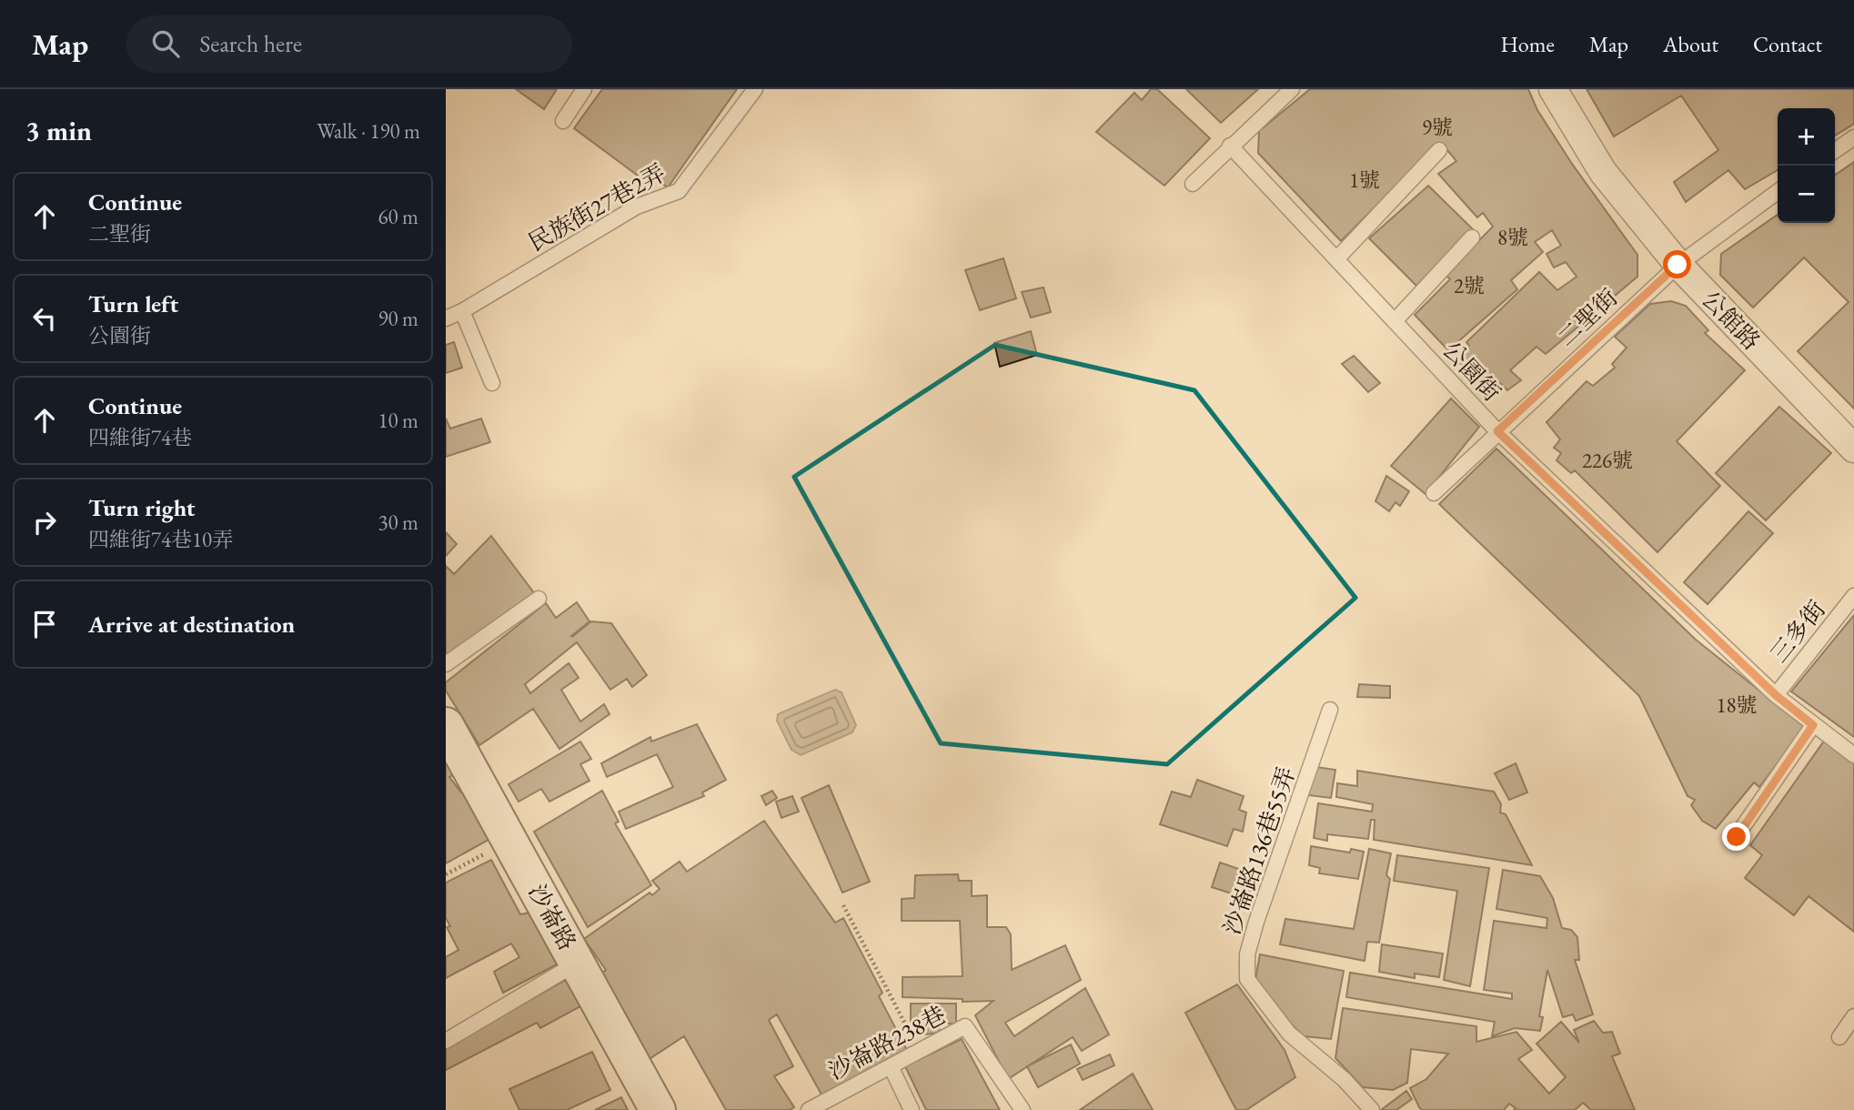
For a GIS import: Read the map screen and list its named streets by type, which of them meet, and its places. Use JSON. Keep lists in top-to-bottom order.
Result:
{
  "streets": {
    "street": ["公館路", "沙崙路"],
    "lane": [
      "民族街27巷2弄",
      "二聖街",
      "公園街",
      "三多街",
      "沙崙路136巷55弄",
      "沙崙路238巷"
    ]
  },
  "crossings": [
    ["二聖街", "公館路"],
    ["二聖街", "公園街"],
    ["公園街", "三多街"]
  ],
  "house_numbers": [
    "9號",
    "1號",
    "8號",
    "2號",
    "226號",
    "18號"
  ],
  "page": {
    "header": "Map",
    "search": "Search here",
    "nav": [
      "Home",
      "Map",
      "About",
      "Contact"
    ],
    "heading": ["3 min", "Walk · 190 m"],
    "map_buttons": ["+", "−"],
    "list": [
      ["Continue", "二聖街", "60 m"],
      ["Turn left", "公園街", "90 m"],
      ["Continue", "四維街74巷", "10 m"],
      ["Turn right", "四維街74巷10弄", "30 m"],
      "Arrive at destination"
    ]
  }
}
